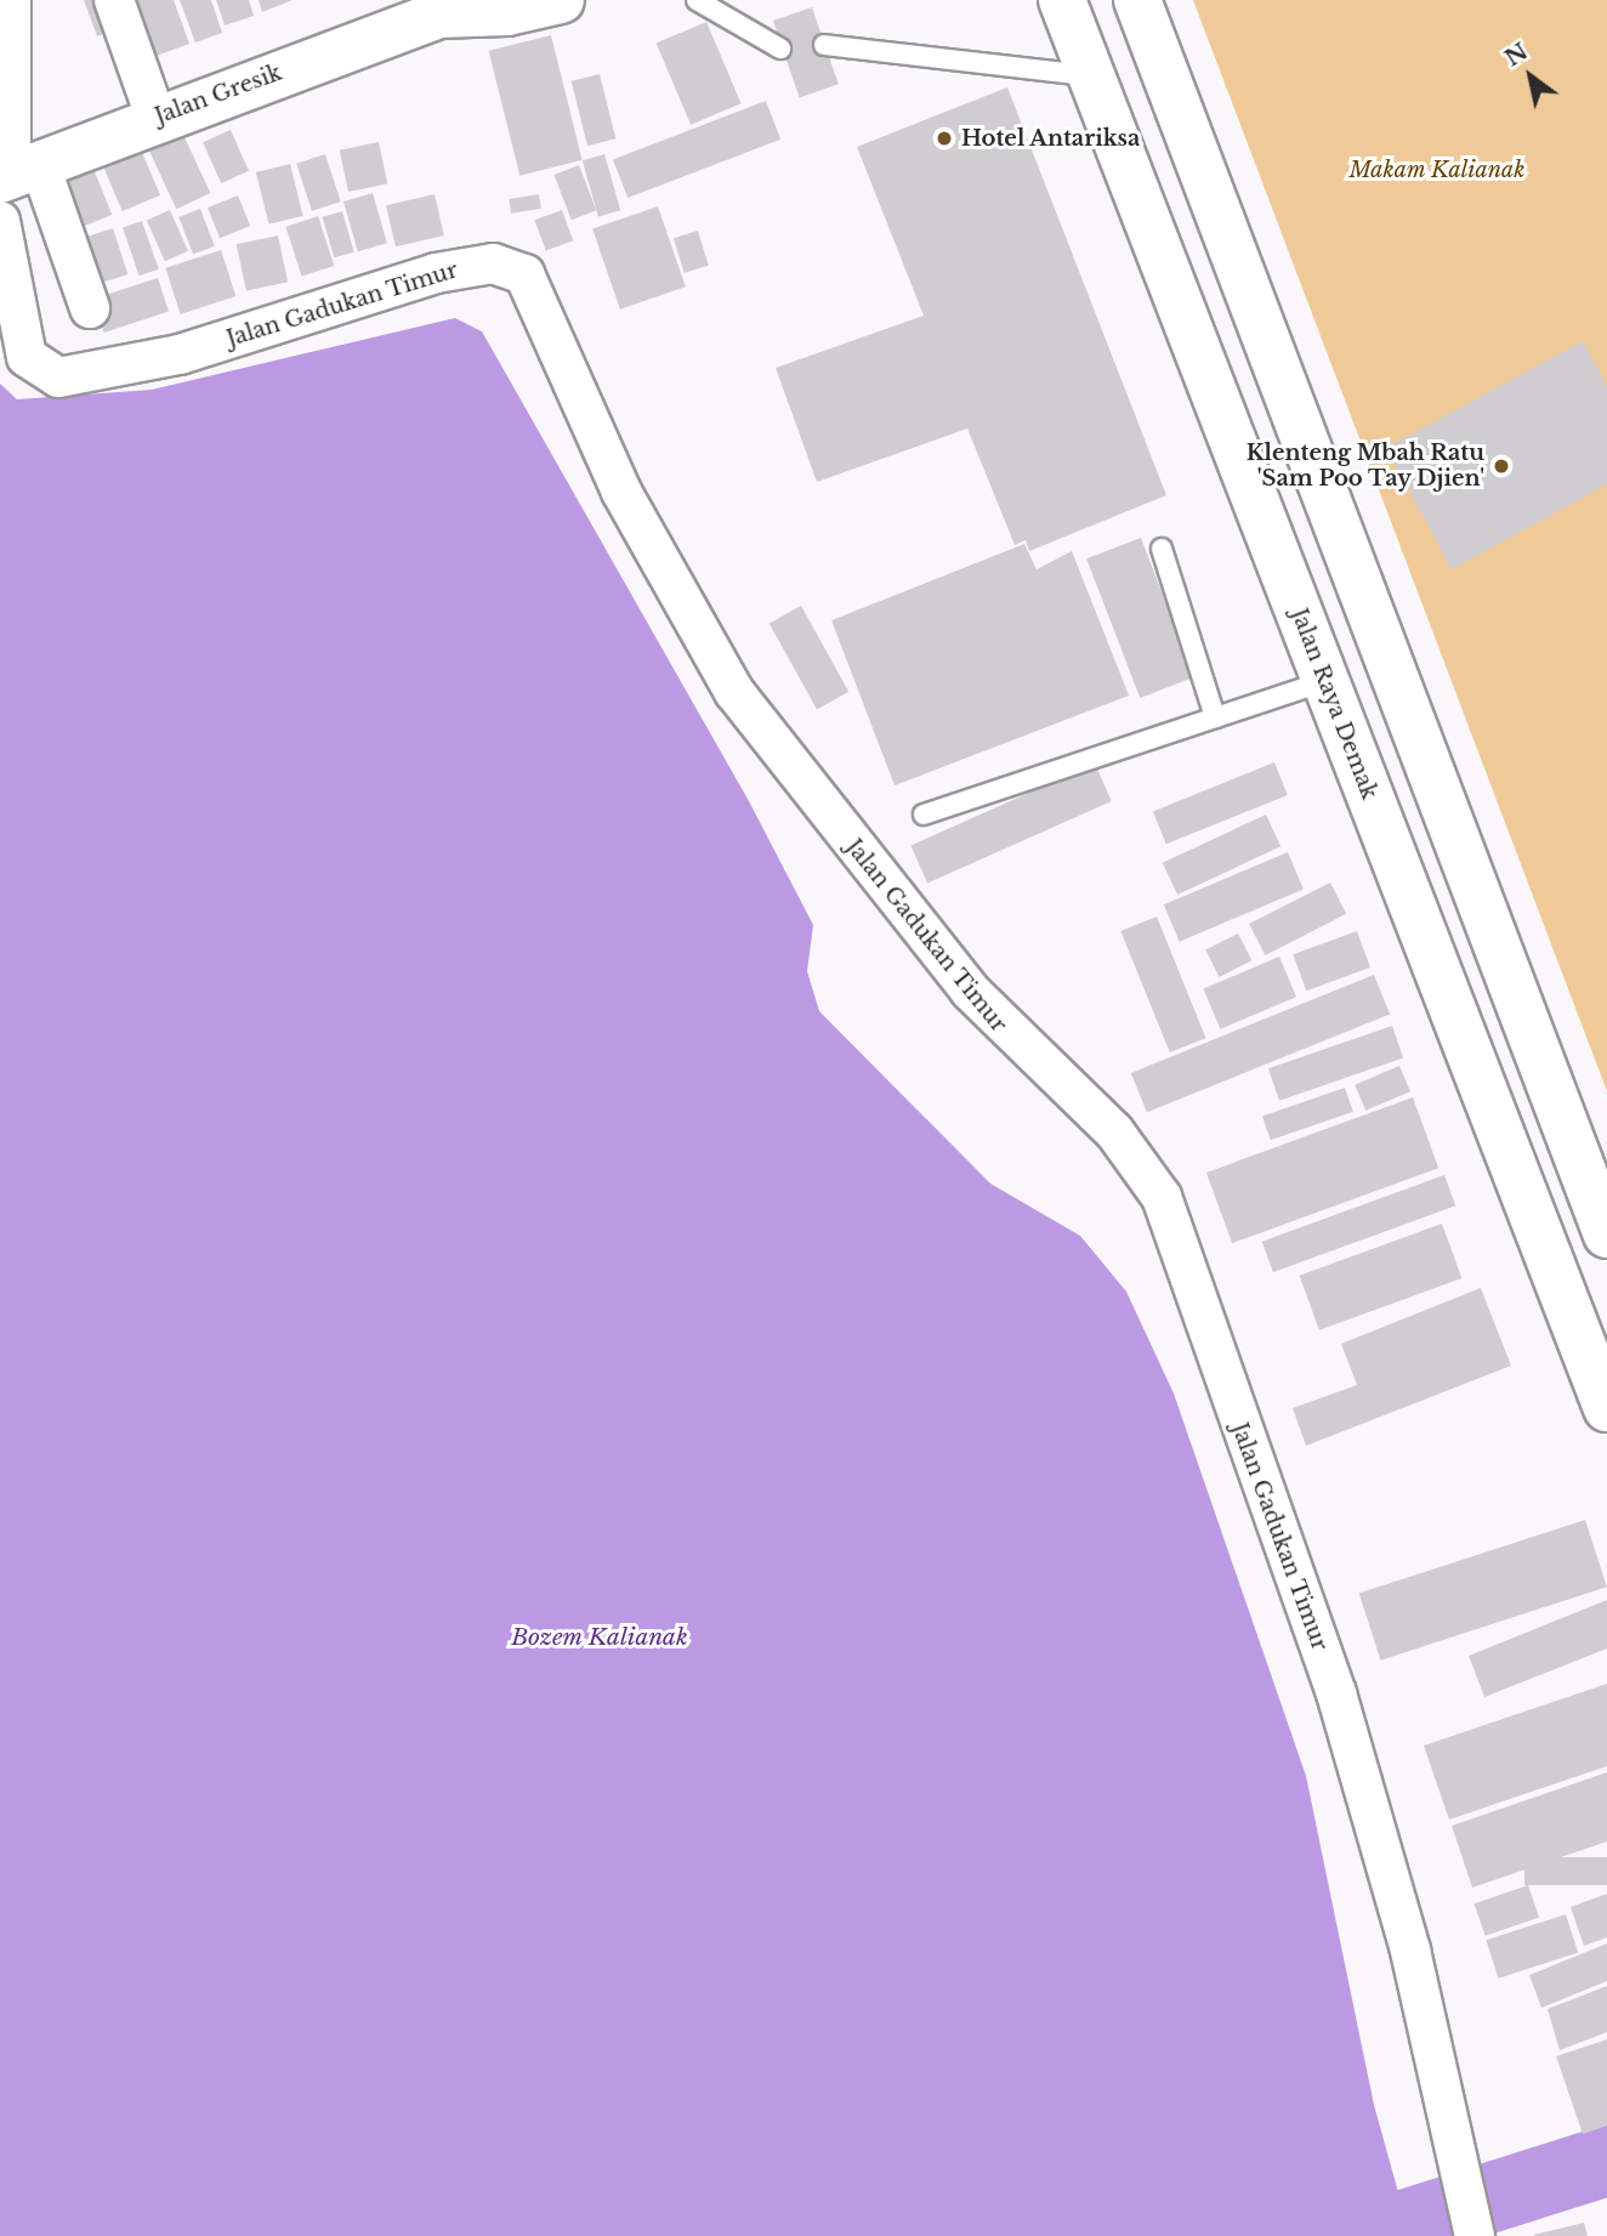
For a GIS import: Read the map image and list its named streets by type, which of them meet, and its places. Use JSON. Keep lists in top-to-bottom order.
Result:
{
  "streets": {
    "highway": ["Jalan Gresik", "Jalan Raya Demak"],
    "street": ["Jalan Gadukan Timur"]
  },
  "water": ["Bozem Kalianak"],
  "parks": ["Makam Kalianak"],
  "places": ["Hotel Antariksa", "Klenteng Mbah Ratu 'Sam Poo Tay Djien'"],
  "north": "top left"
}
